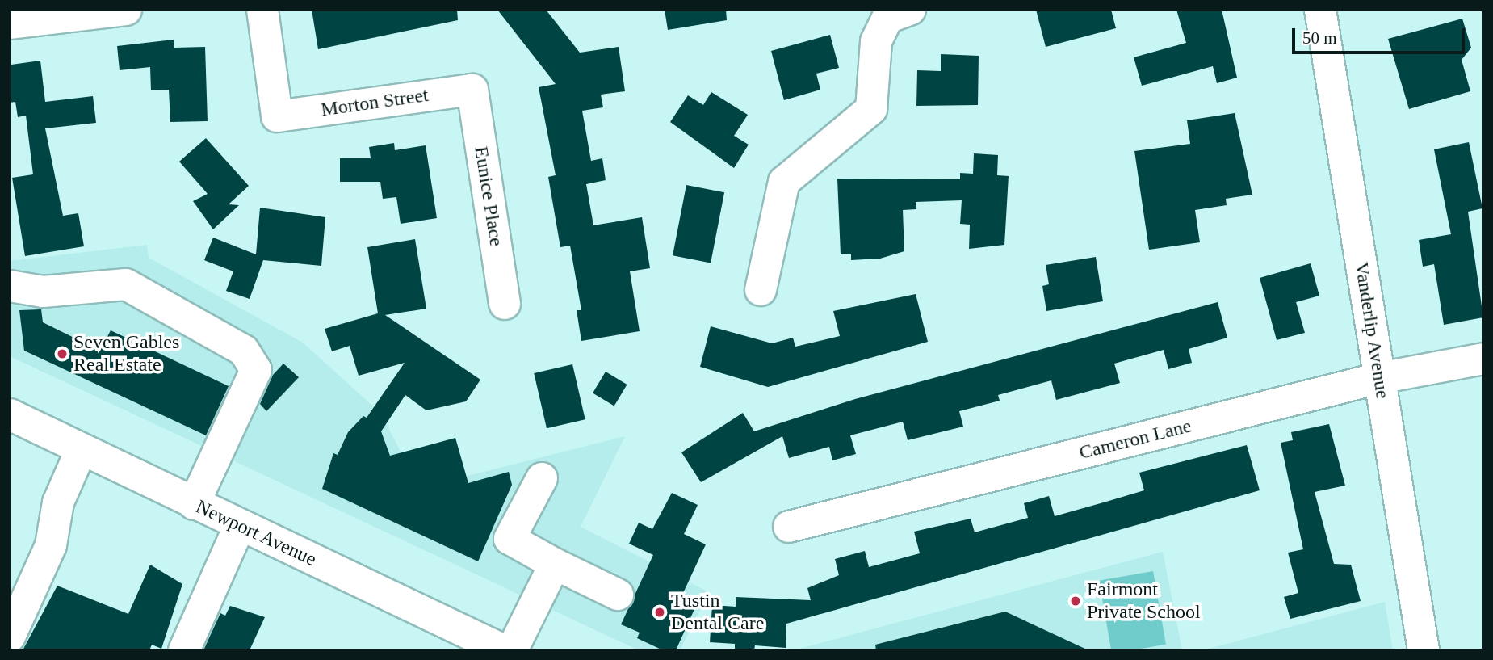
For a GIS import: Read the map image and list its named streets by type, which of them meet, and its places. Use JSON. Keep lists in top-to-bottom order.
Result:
{
  "streets": {
    "street": [
      "Morton Street",
      "Eunice Place",
      "Vanderlip Avenue",
      "Cameron Lane",
      "Newport Avenue"
    ]
  },
  "crossings": [
    ["Morton Street", "Eunice Place"],
    ["Vanderlip Avenue", "Cameron Lane"]
  ],
  "places": ["Seven Gables Real Estate", "Fairmont Private School", "Tustin Dental Care"],
  "scale_bar": "50 m"
}
